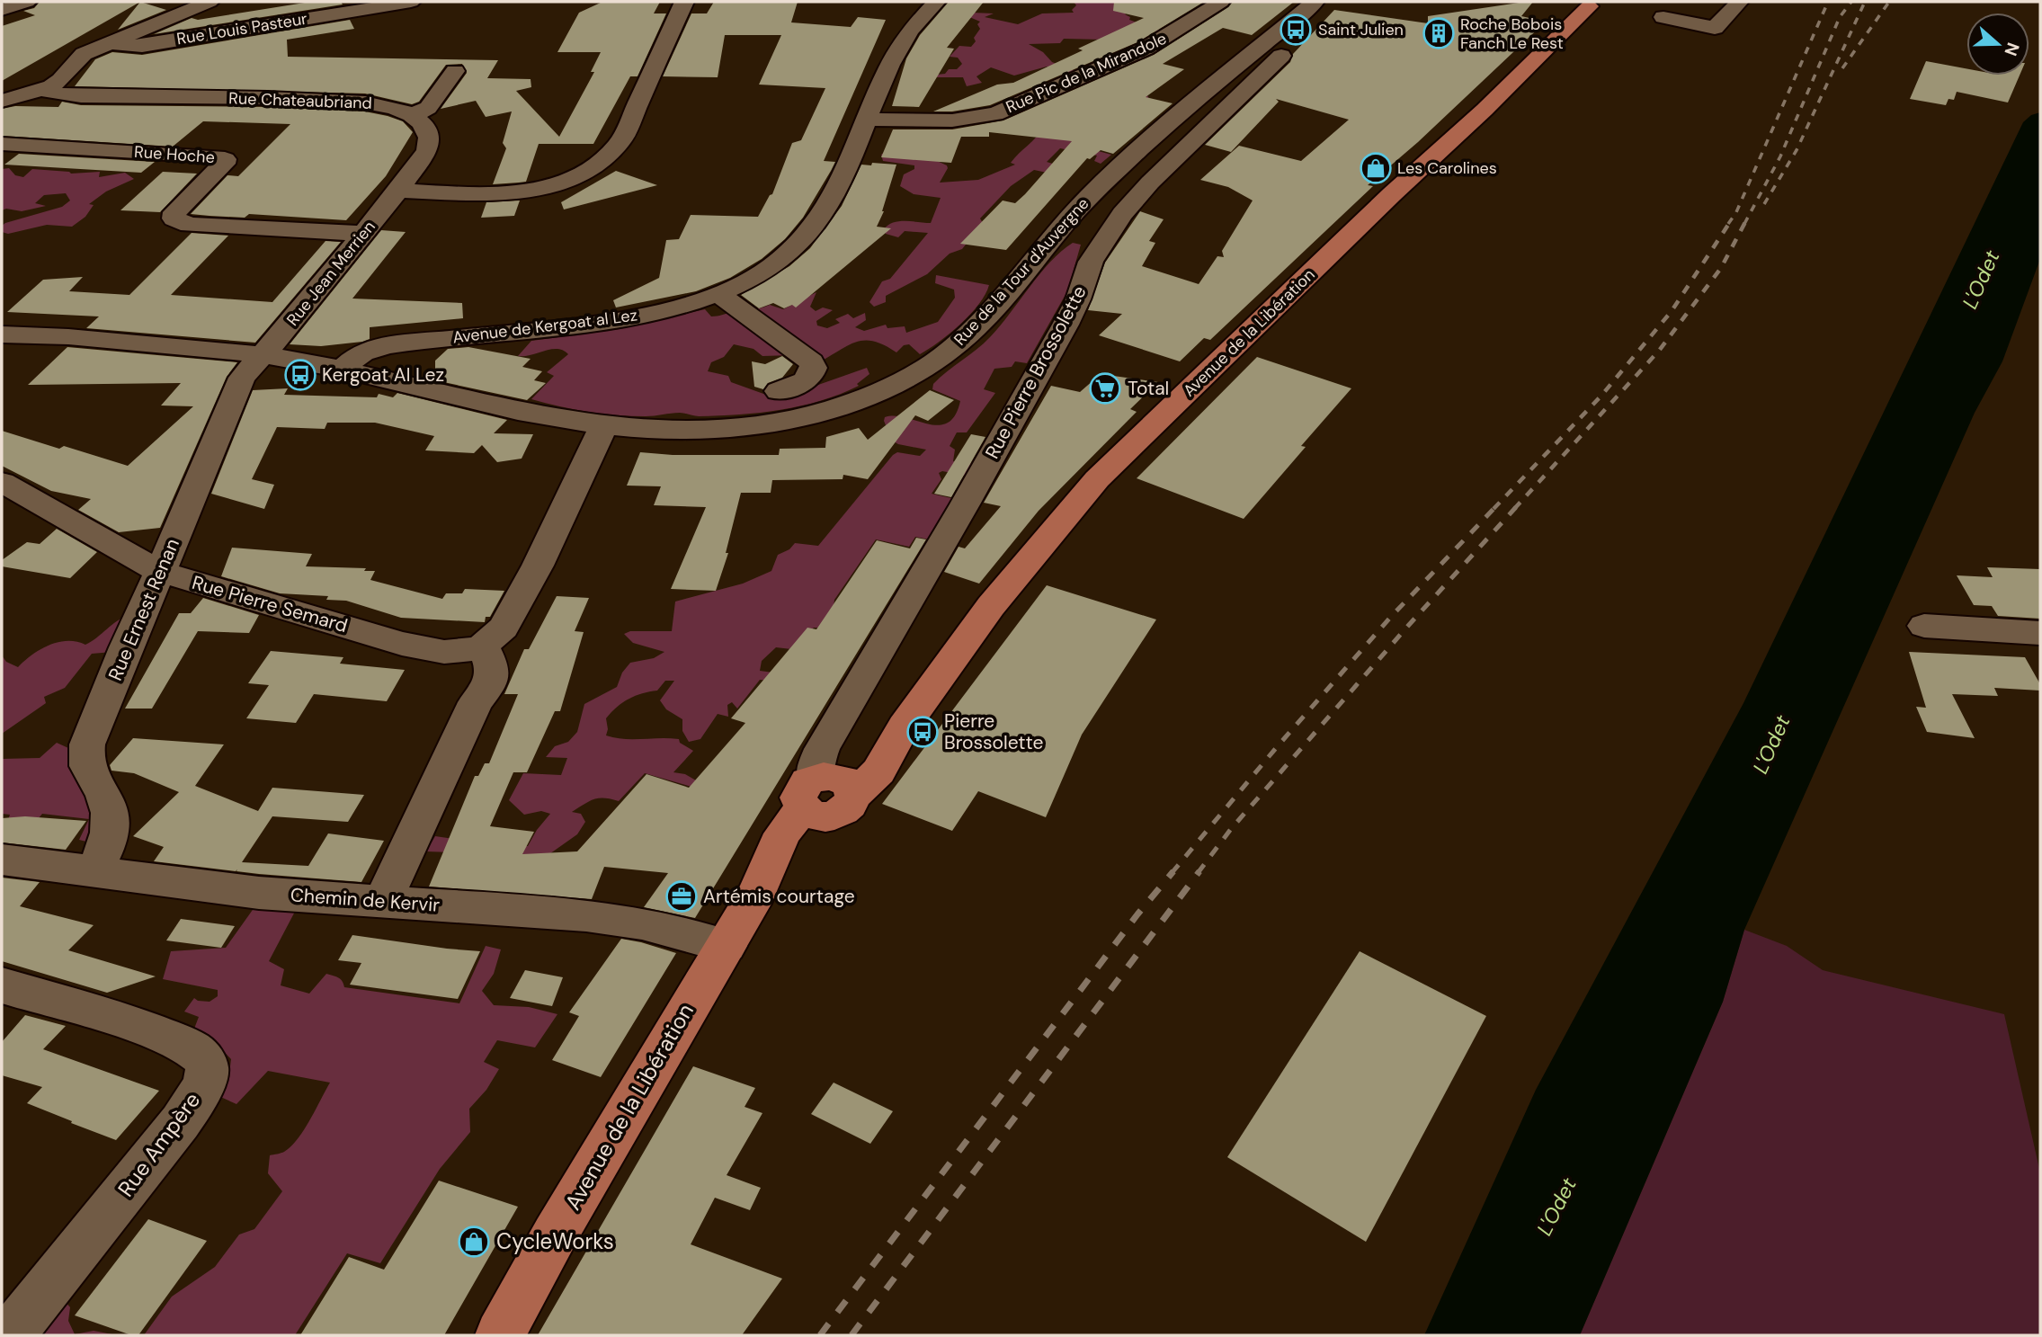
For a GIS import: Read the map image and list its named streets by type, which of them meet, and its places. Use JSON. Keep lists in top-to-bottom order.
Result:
{
  "streets": {
    "main road": ["Avenue de la Libération"],
    "street": [
      "Rue Louis Pasteur",
      "Rue Pic de la Mirandole",
      "Rue Chateaubriand",
      "Rue Hoche",
      "Rue de la Tour d'Auvergne",
      "Rue Jean Merrien",
      "Avenue de Kergoat al Lez",
      "Rue Pierre Brossolette",
      "Rue Pierre Semard",
      "Rue Ernest Renan",
      "Chemin de Kervir",
      "Rue Ampère"
    ]
  },
  "crossings": [
    ["Rue Pic de la Mirandole", "Avenue de Kergoat al Lez"],
    ["Rue Hoche", "Rue Jean Merrien"],
    ["Rue de la Tour d'Auvergne", "Rue Jean Merrien"],
    ["Rue de la Tour d'Auvergne", "Avenue de Kergoat al Lez"],
    ["Rue de la Tour d'Auvergne", "Rue Pierre Brossolette"],
    ["Rue de la Tour d'Auvergne", "Rue Ernest Renan"],
    ["Rue Jean Merrien", "Rue Ernest Renan"],
    ["Avenue de la Libération", "Rue Pierre Brossolette"],
    ["Avenue de la Libération", "Chemin de Kervir"],
    ["Rue Pierre Semard", "Rue Ernest Renan"],
    ["Rue Ernest Renan", "Chemin de Kervir"]
  ],
  "water": ["L'Odet"],
  "places": {
    "bus stop": ["Saint Julien", "Kergoat Al Lez", "Pierre Brossolette"],
    "building": ["Roche Bobois Fanch Le Rest"],
    "shop": ["Les Carolines", "CycleWorks"],
    "supermarket": ["Total"],
    "office": ["Artémis courtage"]
  },
  "north": "right"
}
